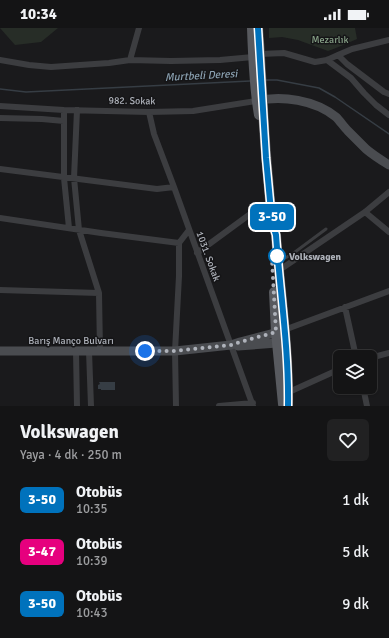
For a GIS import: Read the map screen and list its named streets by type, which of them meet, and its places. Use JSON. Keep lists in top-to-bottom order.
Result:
{
  "streets": {
    "main road": ["Barış Manço Bulvarı"],
    "street": ["982. Sokak", "1031. Sokak"]
  },
  "crossings": [
    ["982. Sokak", "1031. Sokak"],
    ["1031. Sokak", "Barış Manço Bulvarı"]
  ],
  "water": ["Murtbeli Deresi"],
  "parks": ["Mezarlık"],
  "places": ["Volkswagen"],
  "lines": ["bus line 3-50"],
  "page": {
    "status": "10:34",
    "on_map": "3-50",
    "heading": ["Volkswagen", "Yaya · 4 dk · 250 m"],
    "list": [
      {
        "mark": "3-50",
        "name": "Otobüs",
        "note": "10:35",
        "value": "1 dk"
      },
      {
        "mark": "3-47",
        "name": "Otobüs",
        "note": "10:39",
        "value": "5 dk"
      },
      {
        "mark": "3-50",
        "name": "Otobüs",
        "note": "10:43",
        "value": "9 dk"
      }
    ]
  }
}
